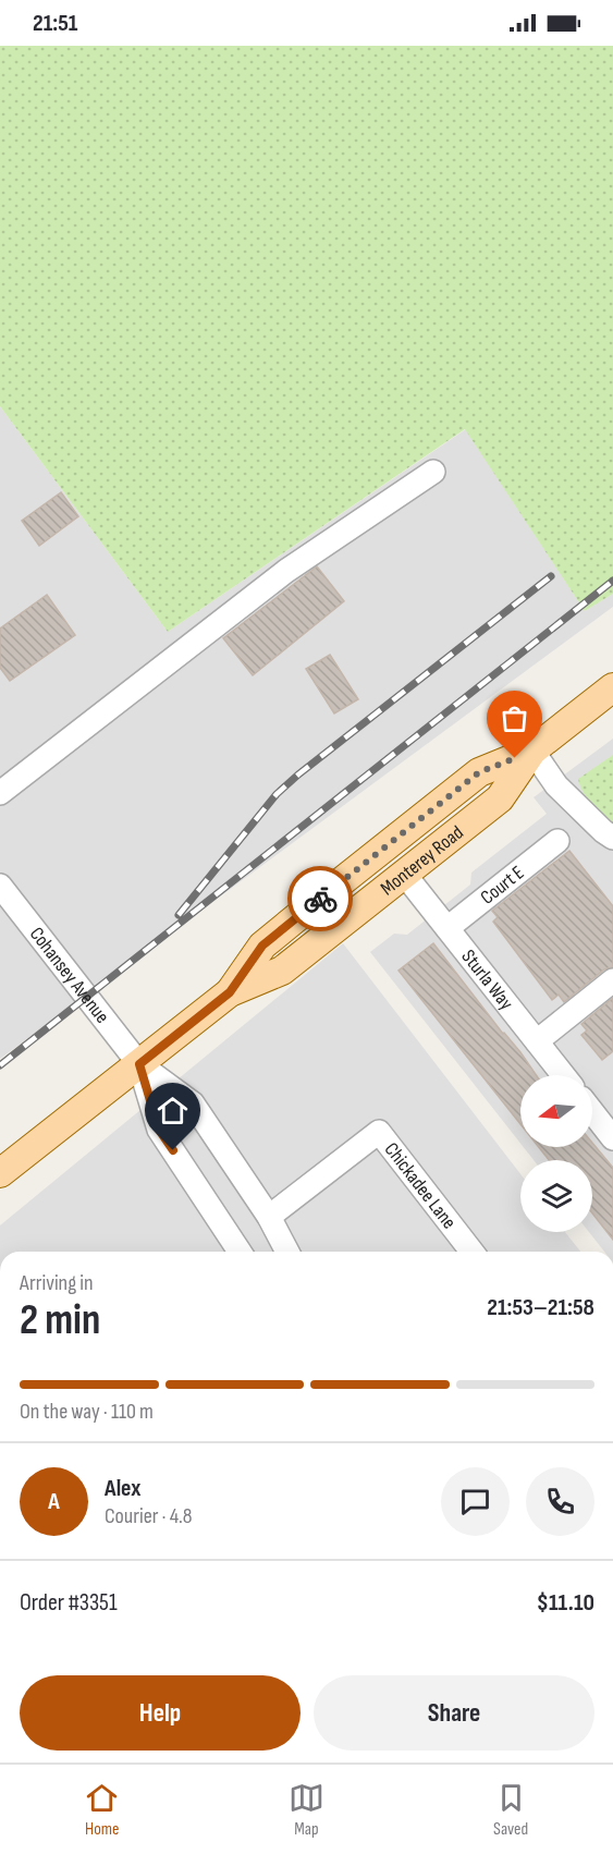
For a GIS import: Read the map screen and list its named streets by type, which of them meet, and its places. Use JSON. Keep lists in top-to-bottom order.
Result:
{
  "streets": {
    "main road": ["Monterey Road"],
    "street": [
      "Court E",
      "Cohansey Avenue",
      "Sturla Way",
      "Chickadee Lane"
    ]
  },
  "crossings": [
    ["Monterey Road", "Cohansey Avenue"],
    ["Monterey Road", "Sturla Way"],
    ["Court E", "Sturla Way"],
    ["Cohansey Avenue", "Chickadee Lane"]
  ],
  "north": "left",
  "page": {
    "status": "21:51",
    "heading": ["2 min", "Arriving in", "21:53–21:58"],
    "panel": [
      "Alex",
      "Courier · 4.8",
      "Order #3351",
      "$11.10"
    ],
    "bar": "On the way · 110 m",
    "round": "A",
    "buttons": ["Help", "Share"],
    "tabs": ["Home", "Map", "Saved"]
  }
}
